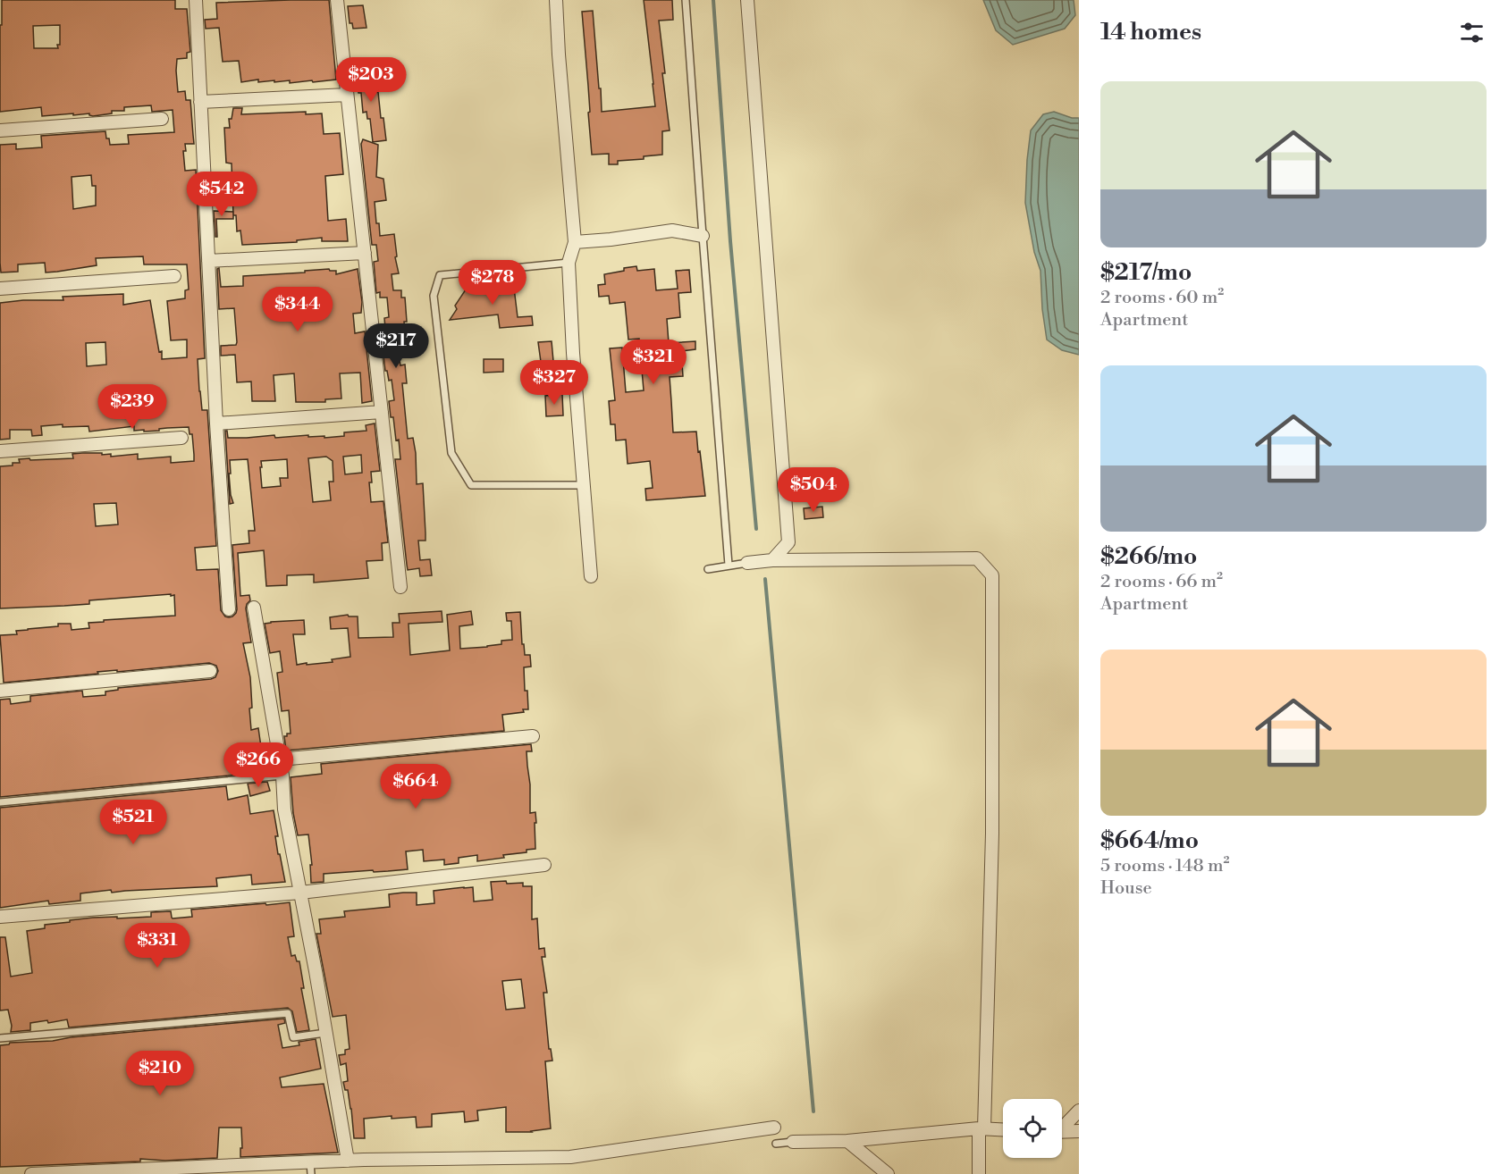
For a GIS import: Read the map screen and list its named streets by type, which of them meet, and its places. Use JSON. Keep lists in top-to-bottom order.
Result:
{
  "page": {
    "heading": "14 homes",
    "price": [
      "$203",
      "$542",
      "$278",
      "$344",
      "$217",
      "$321",
      "$327",
      "$239",
      "$504",
      "$266",
      "$664",
      "$521",
      "$331",
      "$210"
    ],
    "list": [
      {
        "name": "$217/mo",
        "note": "2 rooms · 60 m² · Apartment"
      },
      {
        "name": "$266/mo",
        "note": "2 rooms · 66 m² · Apartment"
      },
      {
        "name": "$664/mo",
        "note": "5 rooms · 148 m² · House"
      }
    ]
  }
}
